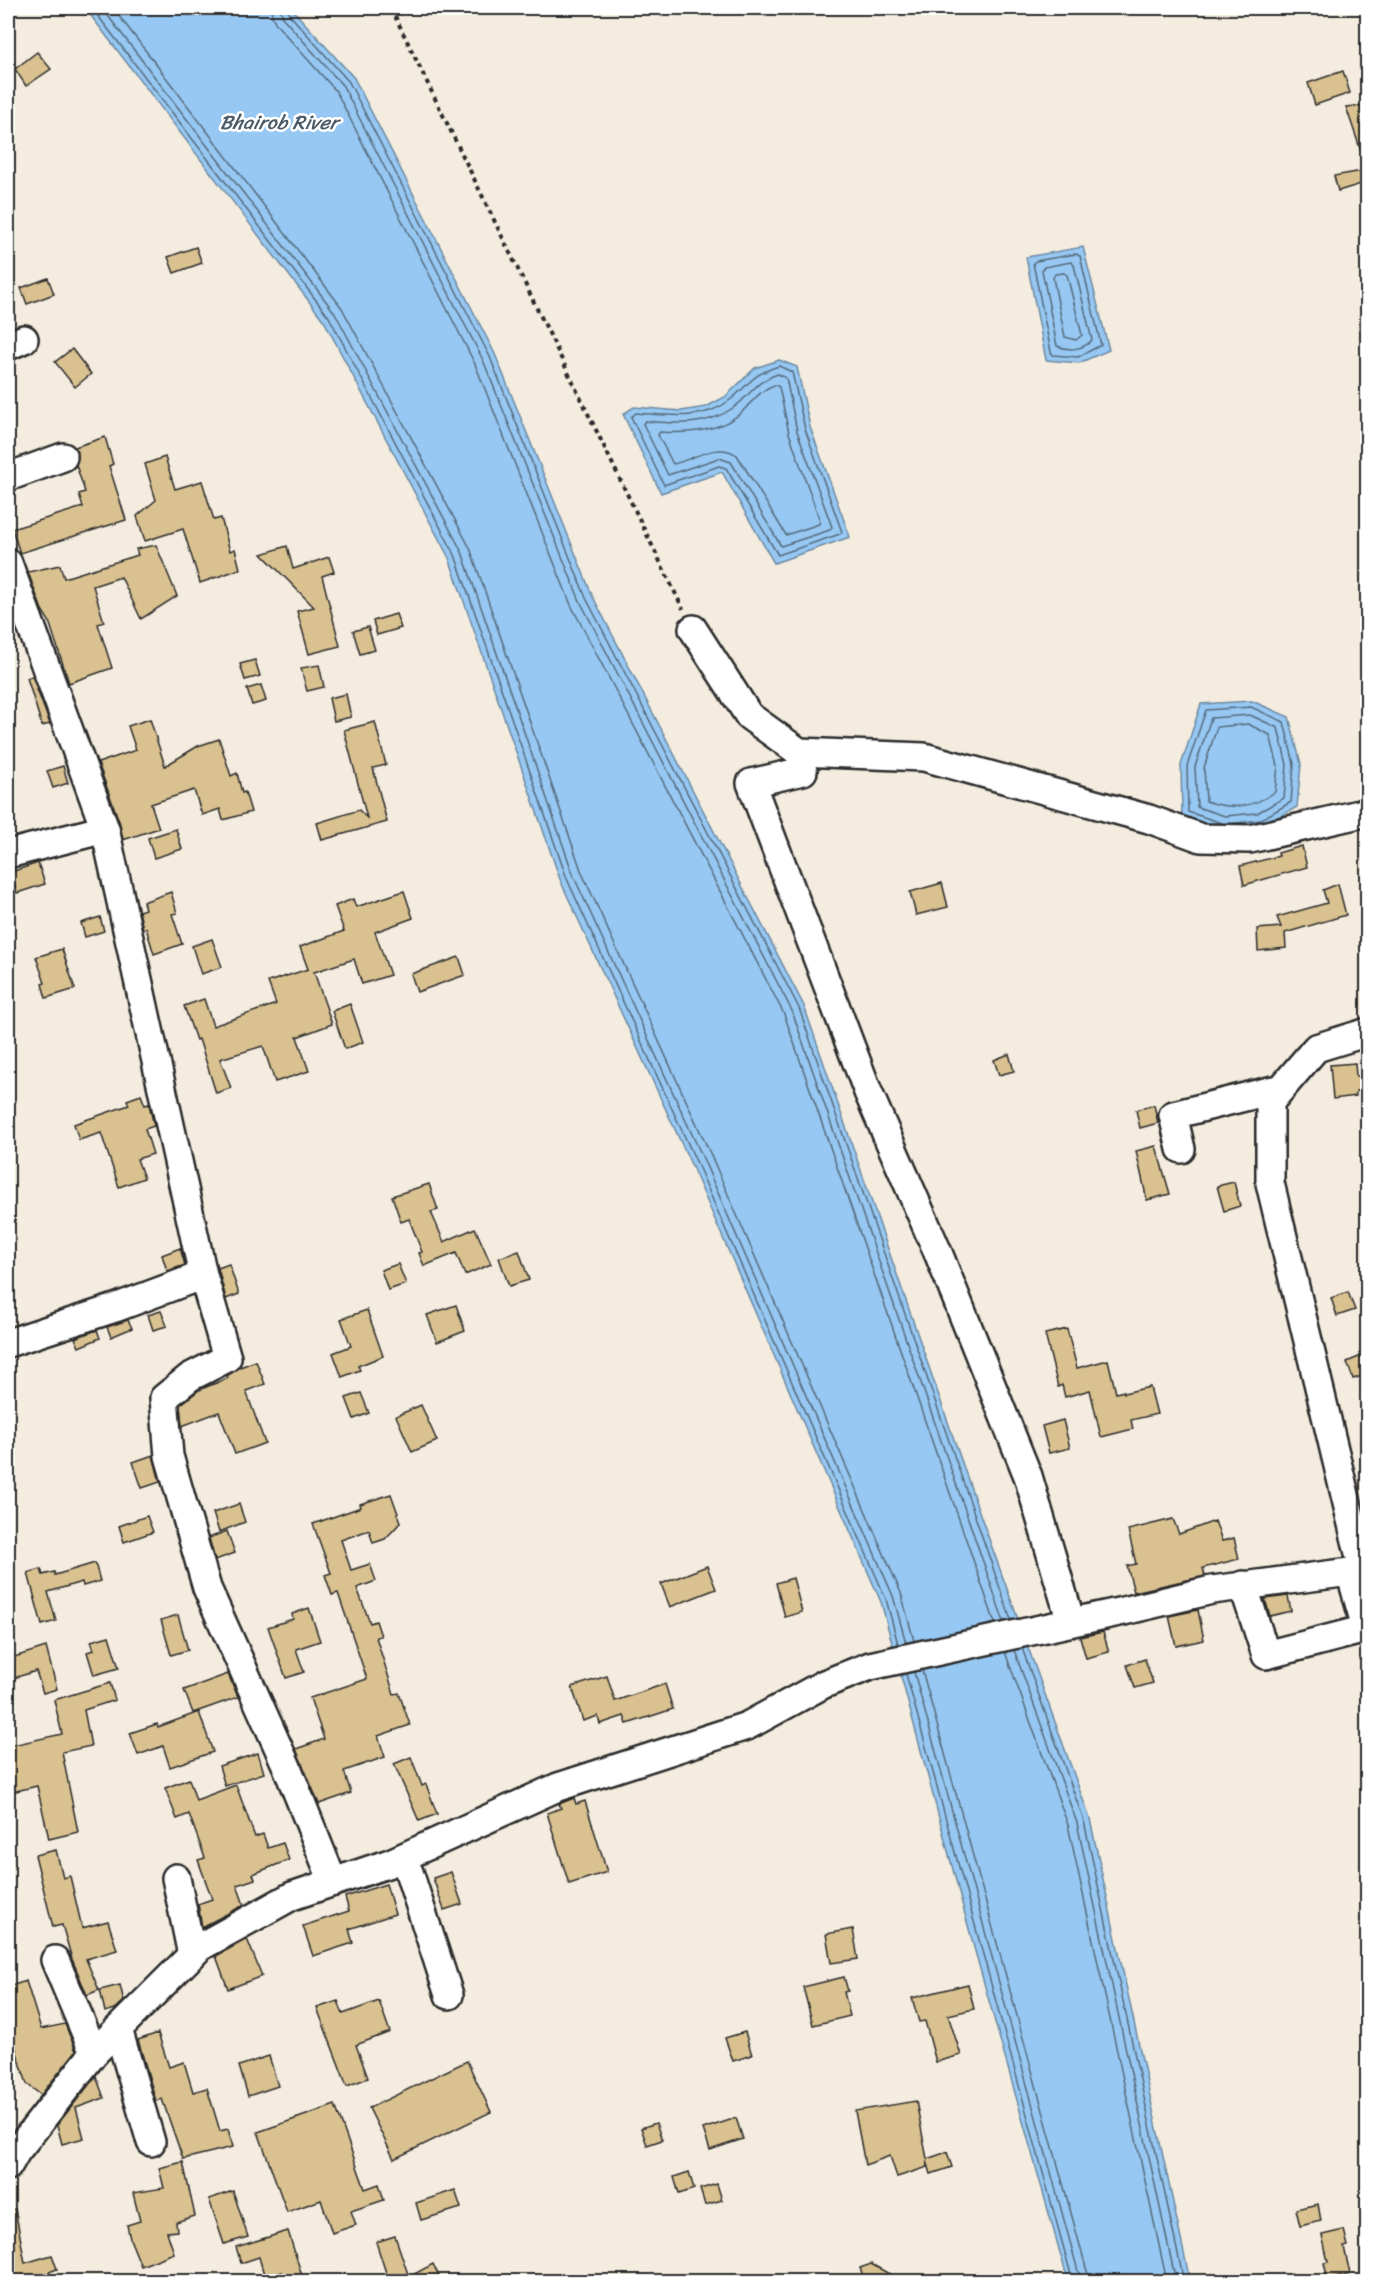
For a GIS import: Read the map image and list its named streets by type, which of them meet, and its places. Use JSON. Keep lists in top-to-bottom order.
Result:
{
  "water": ["Bhairob River"]
}
